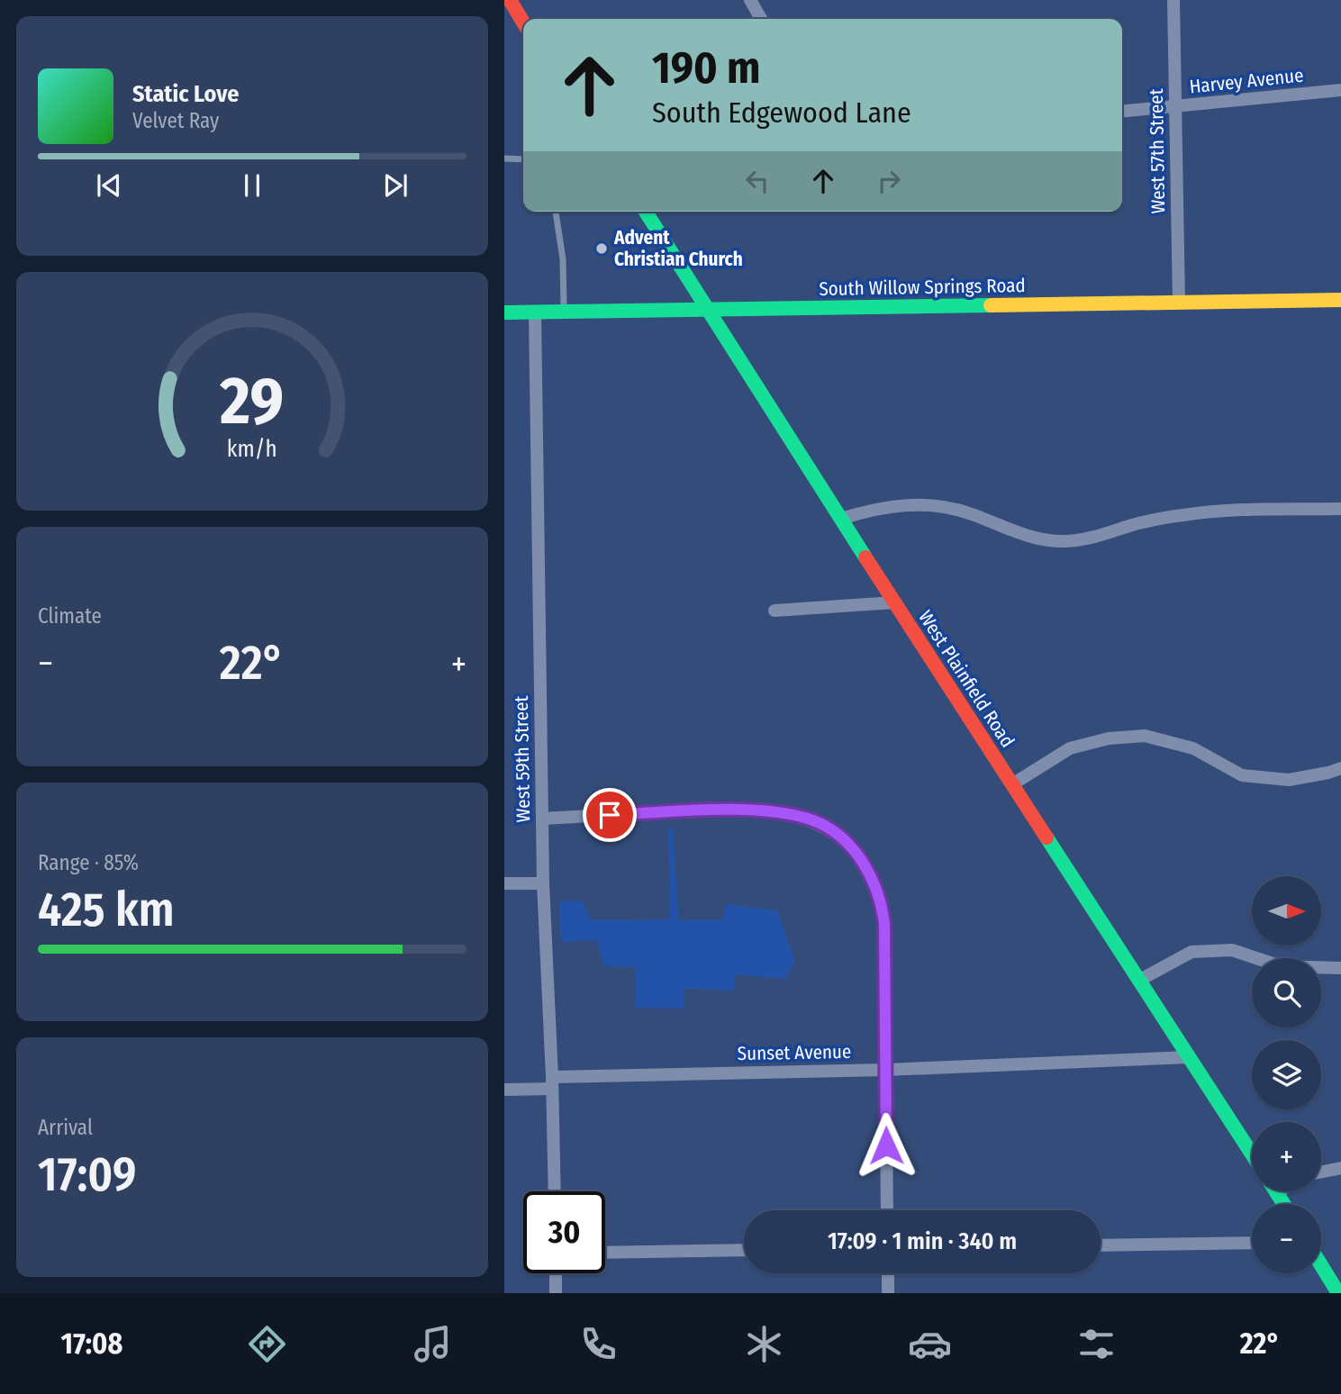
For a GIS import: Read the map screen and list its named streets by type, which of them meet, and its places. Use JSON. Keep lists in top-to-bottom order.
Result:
{
  "streets": {
    "main road": ["South Willow Springs Road", "West Plainfield Road"],
    "street": [
      "Harvey Avenue",
      "West 57th Street",
      "West 59th Street",
      "Sunset Avenue"
    ]
  },
  "crossings": [
    ["Harvey Avenue", "West 57th Street"],
    ["West 57th Street", "South Willow Springs Road"],
    ["South Willow Springs Road", "West Plainfield Road"],
    ["South Willow Springs Road", "West 59th Street"],
    ["West Plainfield Road", "Sunset Avenue"],
    ["West 59th Street", "Sunset Avenue"]
  ],
  "places": ["Advent Christian Church"],
  "north": "right",
  "page": {
    "turn": ["190 m", "South Edgewood Lane"],
    "song": ["Static Love", "Velvet Ray"],
    "tile": [
      "Climate",
      ["Range · 85%", "425 km"],
      ["Arrival", "17:09"]
    ],
    "heat": ["−", "22°", "+"],
    "map_buttons": ["+", "−"],
    "limit": "30",
    "trip": "17:09 · 1 min · 340 m",
    "tabs": ["17:08", "22°"],
    "gauge": ["29", "km/h"]
  }
}
